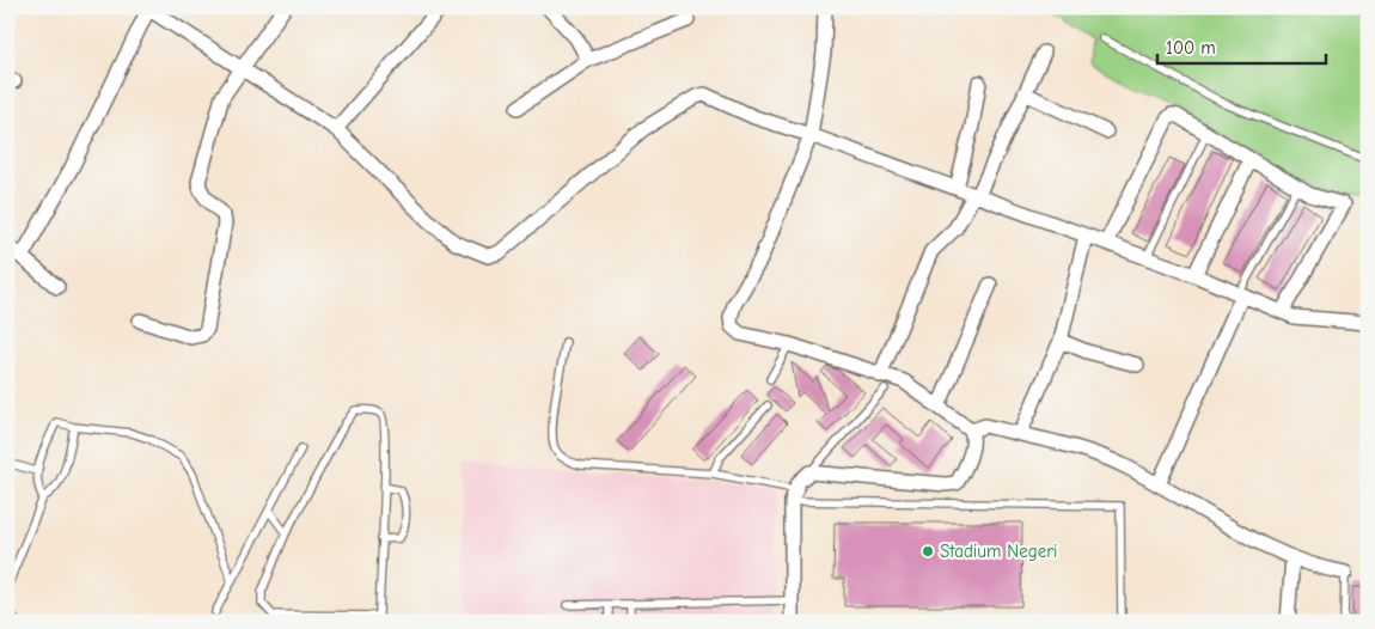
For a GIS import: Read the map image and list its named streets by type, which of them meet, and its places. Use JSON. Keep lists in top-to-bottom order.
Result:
{
  "places": ["Stadium Negeri"],
  "scale_bar": "100 m"
}
